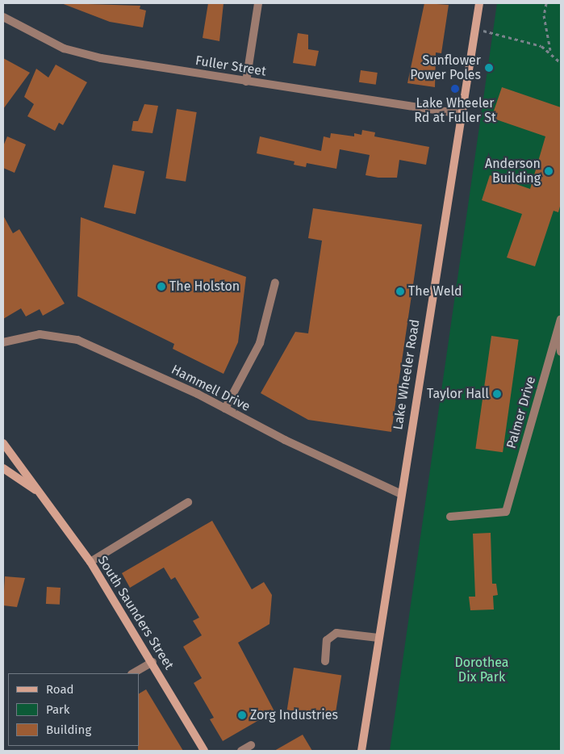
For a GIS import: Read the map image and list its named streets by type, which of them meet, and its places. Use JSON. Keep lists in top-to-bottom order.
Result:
{
  "streets": {
    "main road": ["Lake Wheeler Road", "South Saunders Street"],
    "street": ["Fuller Street", "Hammell Drive", "Palmer Drive"]
  },
  "crossings": [
    ["Fuller Street", "Lake Wheeler Road"],
    ["Lake Wheeler Road", "Hammell Drive"]
  ],
  "parks": ["Dorothea Dix Park"],
  "places": [
    "Sunflower Power Poles",
    "Lake Wheeler Rd at Fuller St",
    "Anderson Building",
    "The Holston",
    "The Weld",
    "Taylor Hall",
    "Zorg Industries"
  ],
  "legend": ["Road", "Park", "Building"]
}
